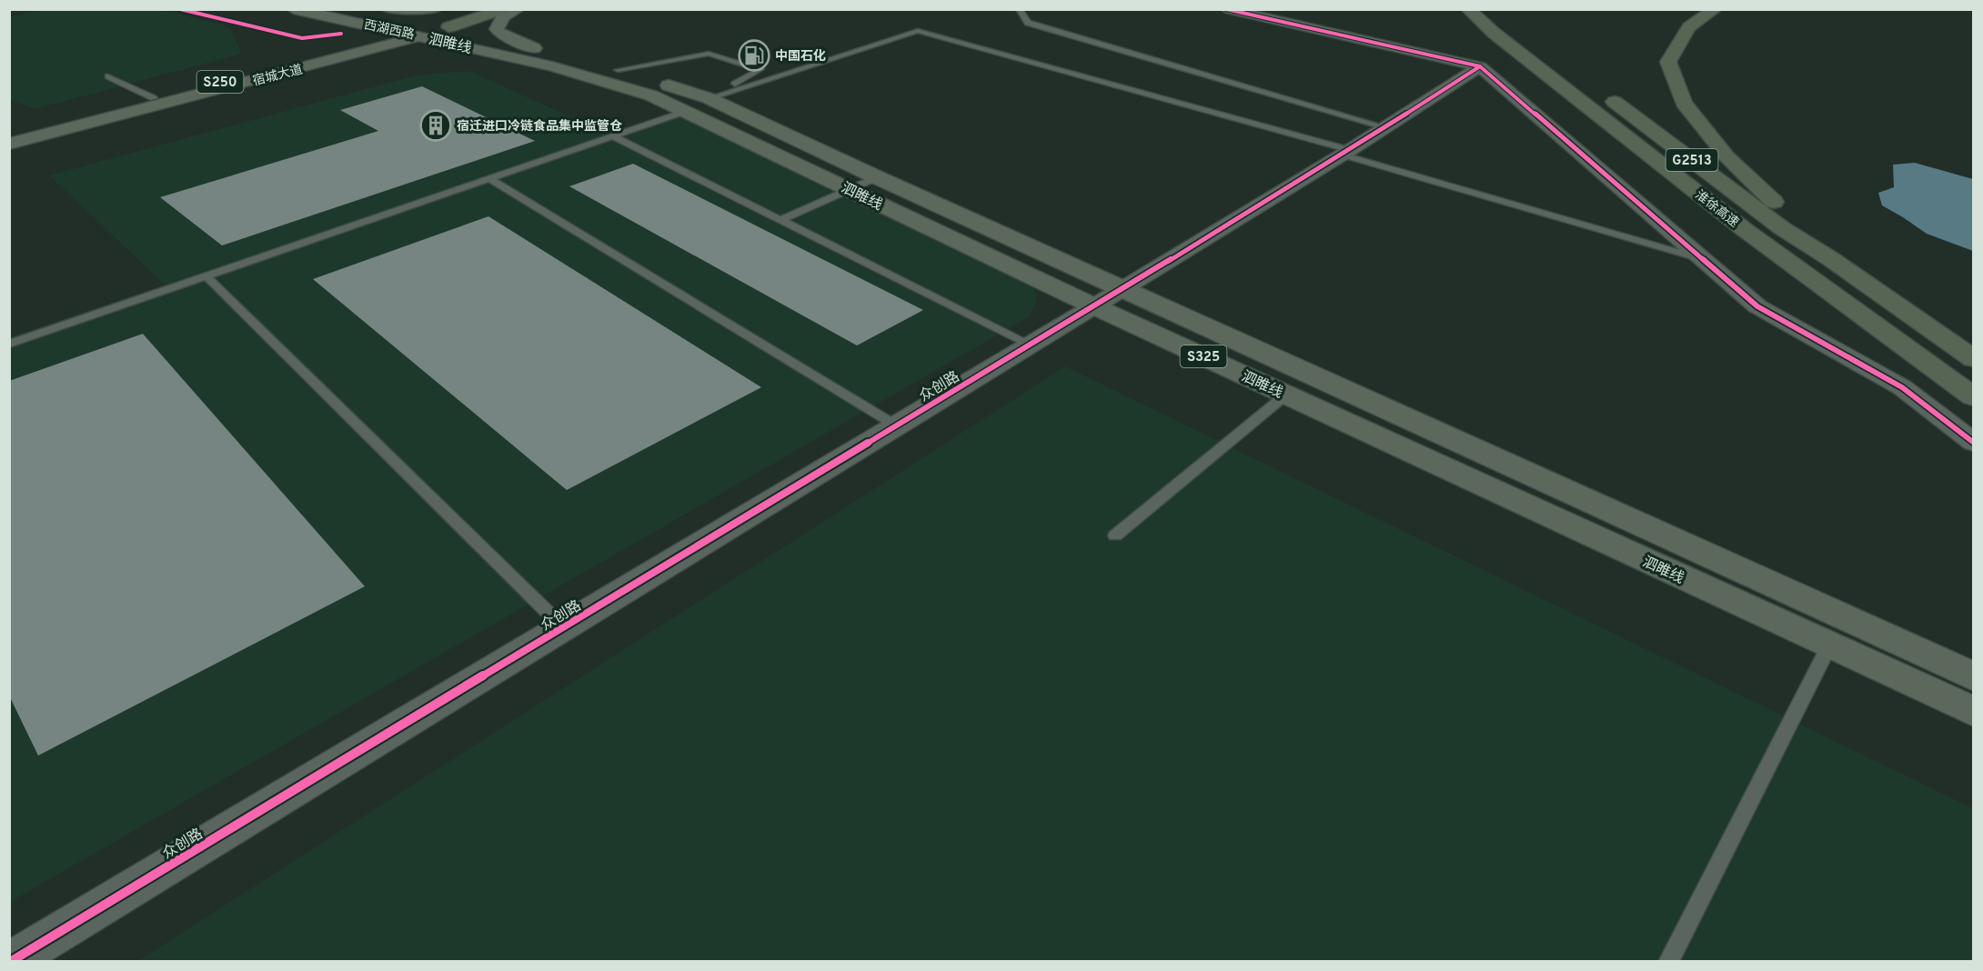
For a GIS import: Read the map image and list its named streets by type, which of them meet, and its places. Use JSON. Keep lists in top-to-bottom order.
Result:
{
  "streets": {
    "highway": ["G2513", "淮徐高速"],
    "main road": [
      "西湖西路",
      "泗睢线",
      "宿城大道",
      "S250",
      "S325"
    ],
    "street": ["众创路"]
  },
  "crossings": [
    ["西湖西路", "泗睢线"],
    ["西湖西路", "宿城大道"],
    ["泗睢线", "宿城大道"],
    ["泗睢线", "众创路"]
  ],
  "places": {
    "fuel station": ["中国石化"],
    "building": ["宿迁进口冷链食品集中监管仓"]
  }
}
